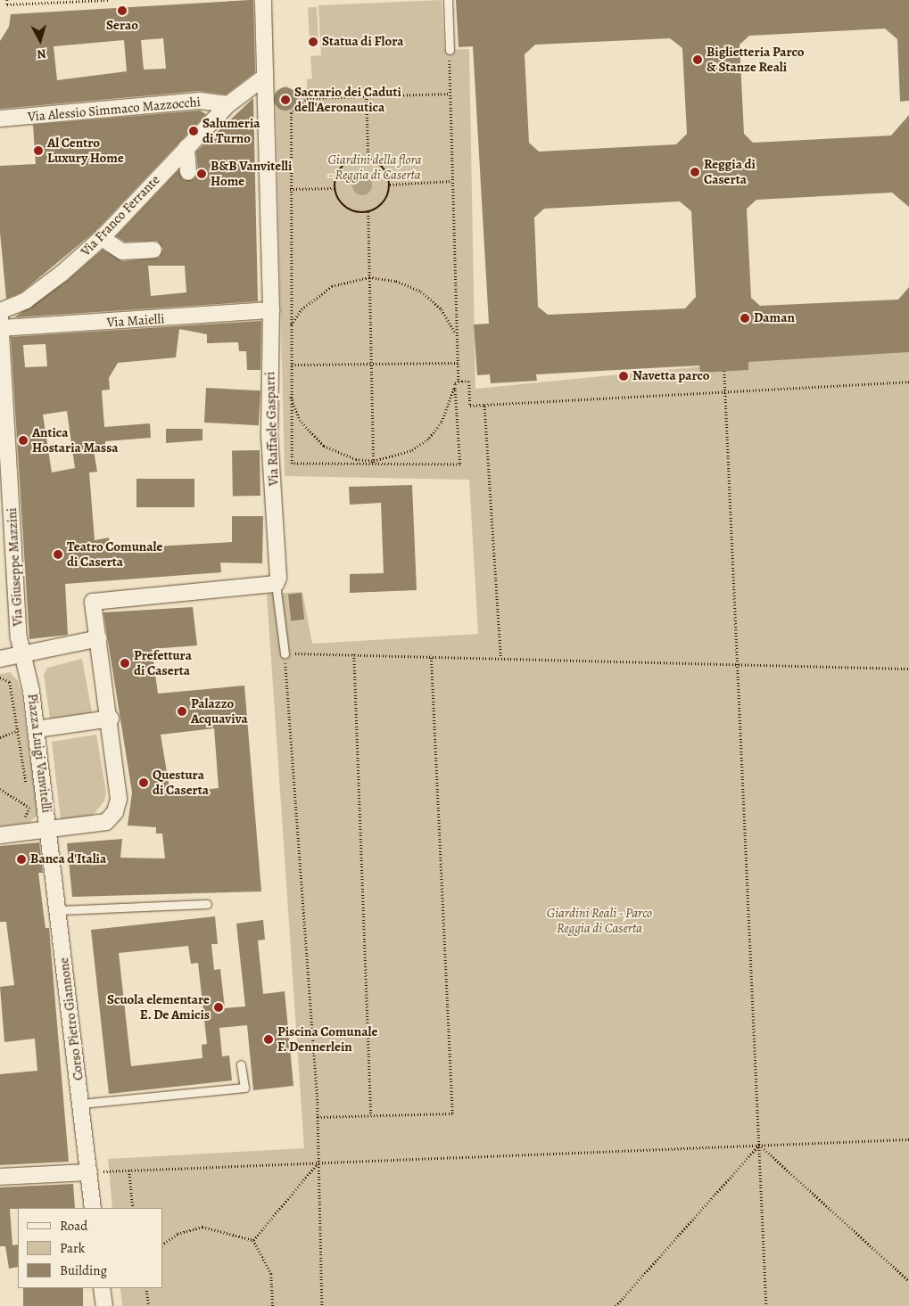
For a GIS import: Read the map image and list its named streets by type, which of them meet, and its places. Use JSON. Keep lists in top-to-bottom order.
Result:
{
  "streets": {
    "street": [
      "Via Alessio Simmaco Mazzocchi",
      "Via Franco Ferrante",
      "Via Maielli",
      "Via Raffaele Gasparri",
      "Via Giuseppe Mazzini",
      "Piazza Luigi Vanvitelli",
      "Corso Pietro Giannone"
    ]
  },
  "crossings": [
    ["Via Alessio Simmaco Mazzocchi", "Via Franco Ferrante"],
    ["Via Franco Ferrante", "Via Raffaele Gasparri"],
    ["Via Maielli", "Via Raffaele Gasparri"],
    ["Via Maielli", "Via Giuseppe Mazzini"],
    ["Via Giuseppe Mazzini", "Piazza Luigi Vanvitelli"],
    ["Piazza Luigi Vanvitelli", "Corso Pietro Giannone"]
  ],
  "parks": ["Giardini della flora - Reggia di Caserta", "Giardini Reali - Parco Reggia di Caserta"],
  "places": [
    "Serao",
    "Statua di Flora",
    "Biglietteria Parco & Stanze Reali",
    "Sacrario dei Caduti dell'Aeronautica",
    "Salumeria di Turno",
    "Al Centro Luxury Home",
    "Reggia di Caserta",
    "B&B Vanvitelli Home",
    "Daman",
    "Navetta parco",
    "Antica Hostaria Massa",
    "Teatro Comunale di Caserta",
    "Prefettura di Caserta",
    "Palazzo Acquaviva",
    "Questura di Caserta",
    "Banca d'Italia",
    "Scuola elementare E. De Amicis",
    "Piscina Comunale F. Dennerlein"
  ],
  "legend": ["Road", "Park", "Building"],
  "north": "bottom"
}
